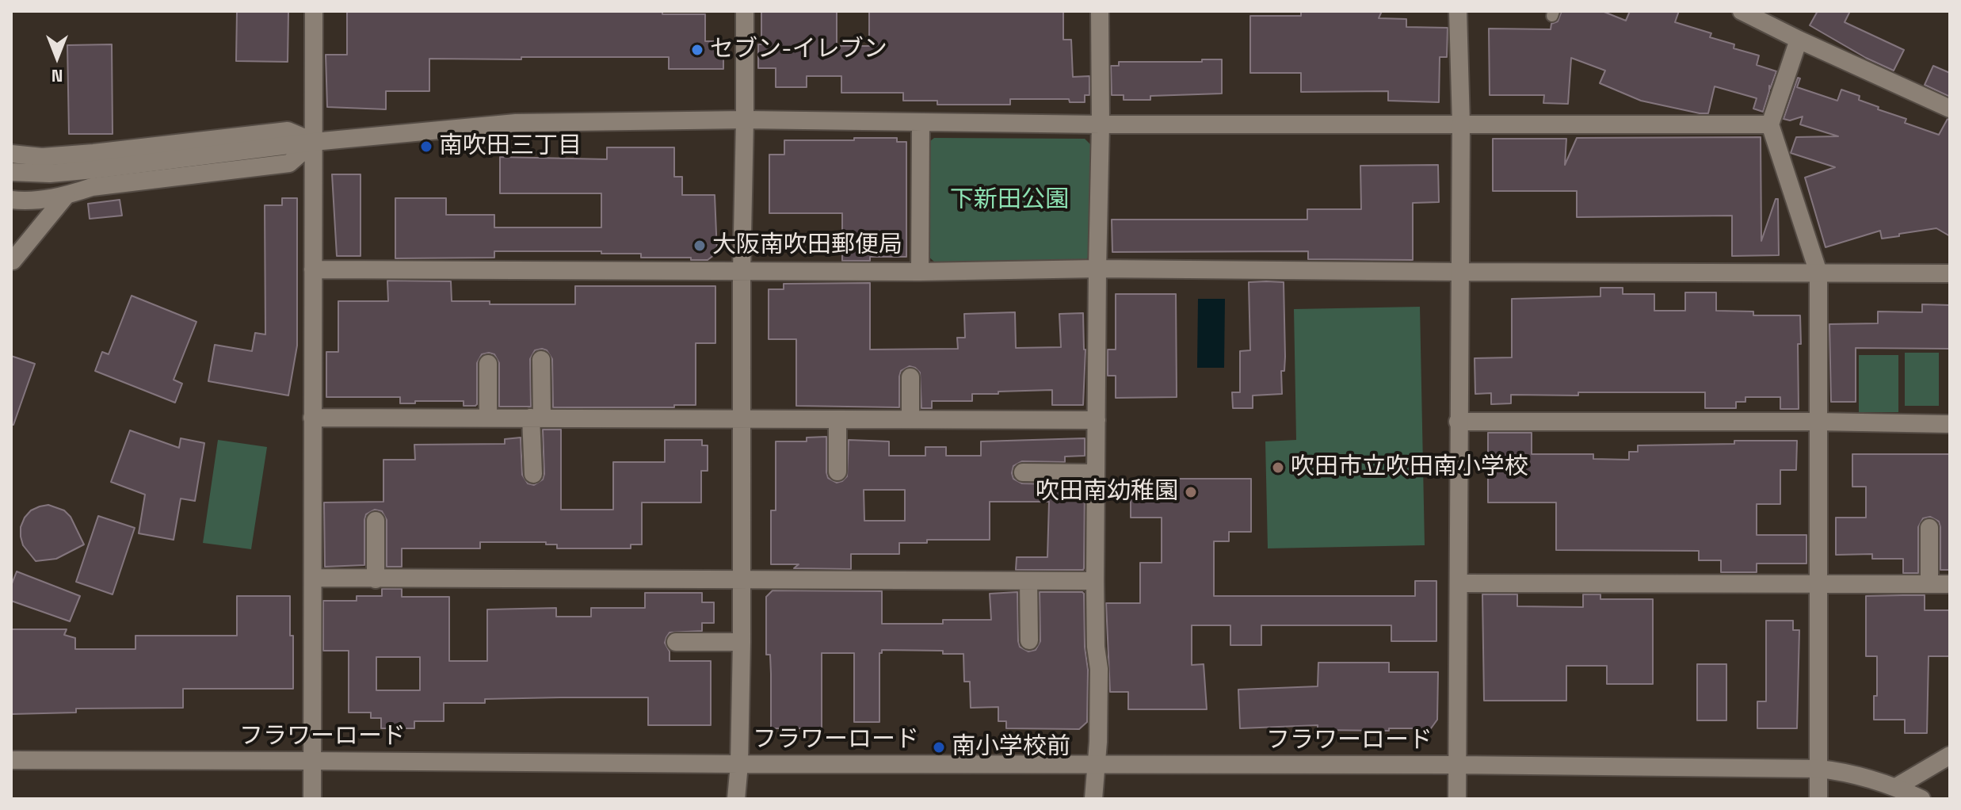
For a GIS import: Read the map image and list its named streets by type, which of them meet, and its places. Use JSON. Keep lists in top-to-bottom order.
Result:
{
  "streets": {
    "street": ["フラワーロード"]
  },
  "parks": ["下新田公園"],
  "places": [
    "セブン-イレブン",
    "南吹田三丁目",
    "大阪南吹田郵便局",
    "吹田市立吹田南小学校",
    "吹田南幼稚園",
    "南小学校前"
  ],
  "north": "bottom"
}
